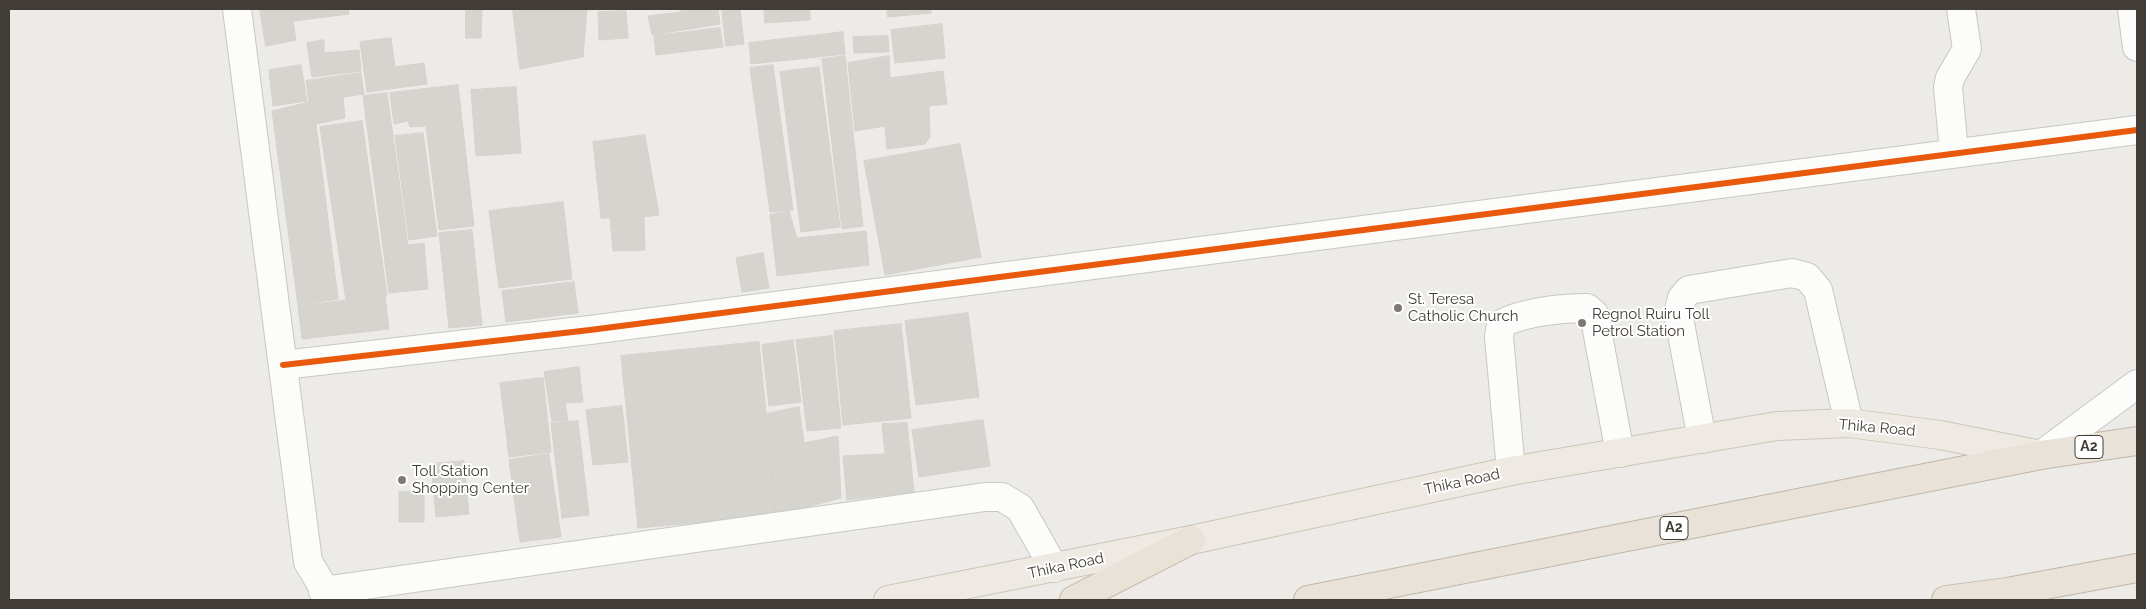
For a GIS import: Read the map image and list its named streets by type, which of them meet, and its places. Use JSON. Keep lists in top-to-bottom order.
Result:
{
  "streets": {
    "highway": ["Thika Road", "A2"]
  },
  "places": ["St. Teresa Catholic Church", "Regnol Ruiru Toll Petrol Station", "Toll Station Shopping Center"]
}
